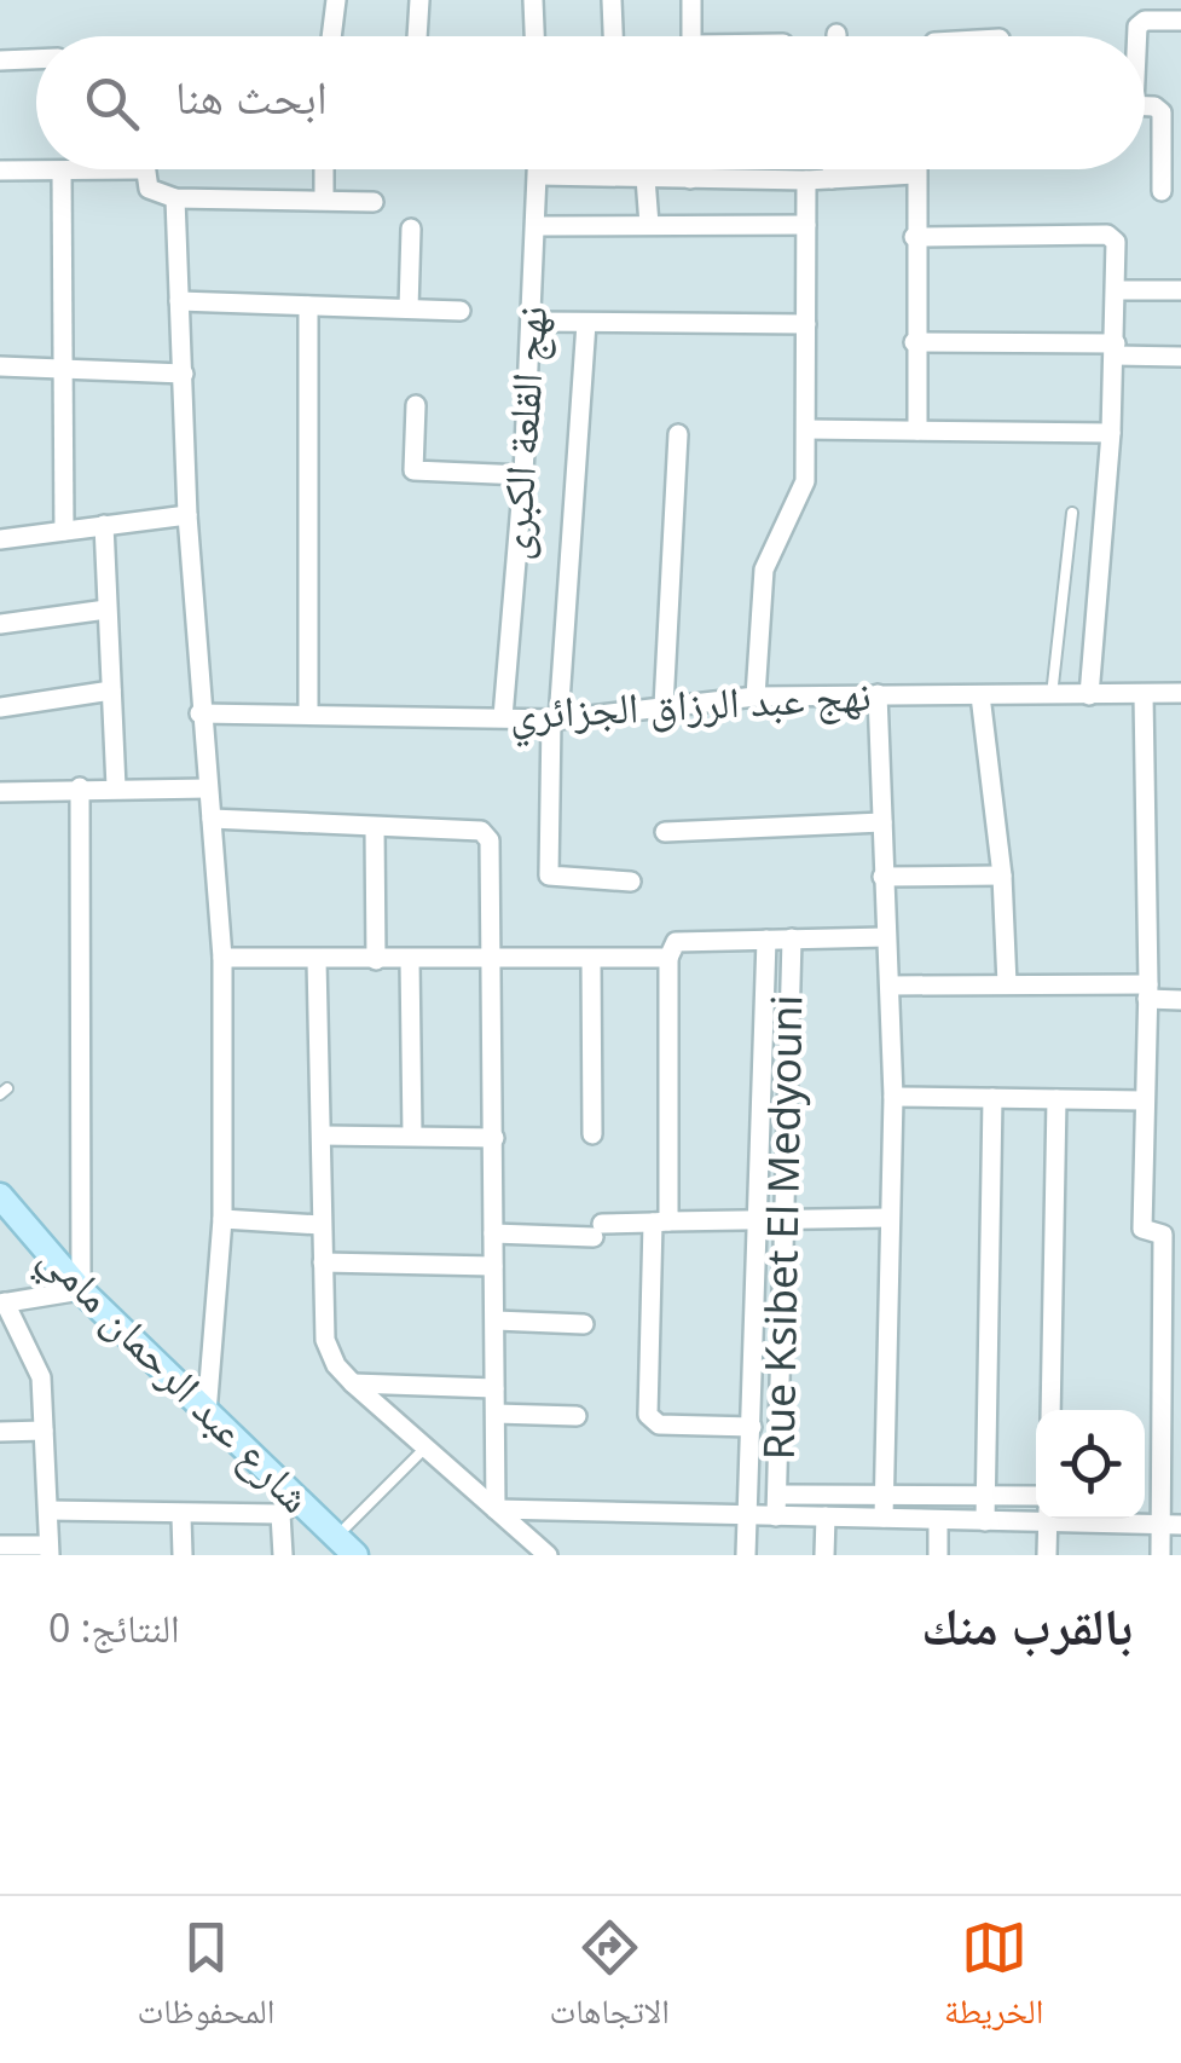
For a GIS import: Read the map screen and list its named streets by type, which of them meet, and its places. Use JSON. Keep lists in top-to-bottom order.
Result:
{
  "streets": {
    "street": [
      "نهج القلعة الكبرى",
      "نهج عبد الرزاق الجزائري",
      "Rue Ksibet El Medyouni",
      "شارع عبد الرحمان مامي"
    ]
  },
  "crossings": [
    ["نهج القلعة الكبرى", "نهج عبد الرزاق الجزائري"]
  ],
  "page": {
    "search": "ابحث هنا",
    "heading": ["بالقرب منك", "النتائج: 0"],
    "nav": ["الخريطة", "الاتجاهات", "المحفوظات"]
  }
}
